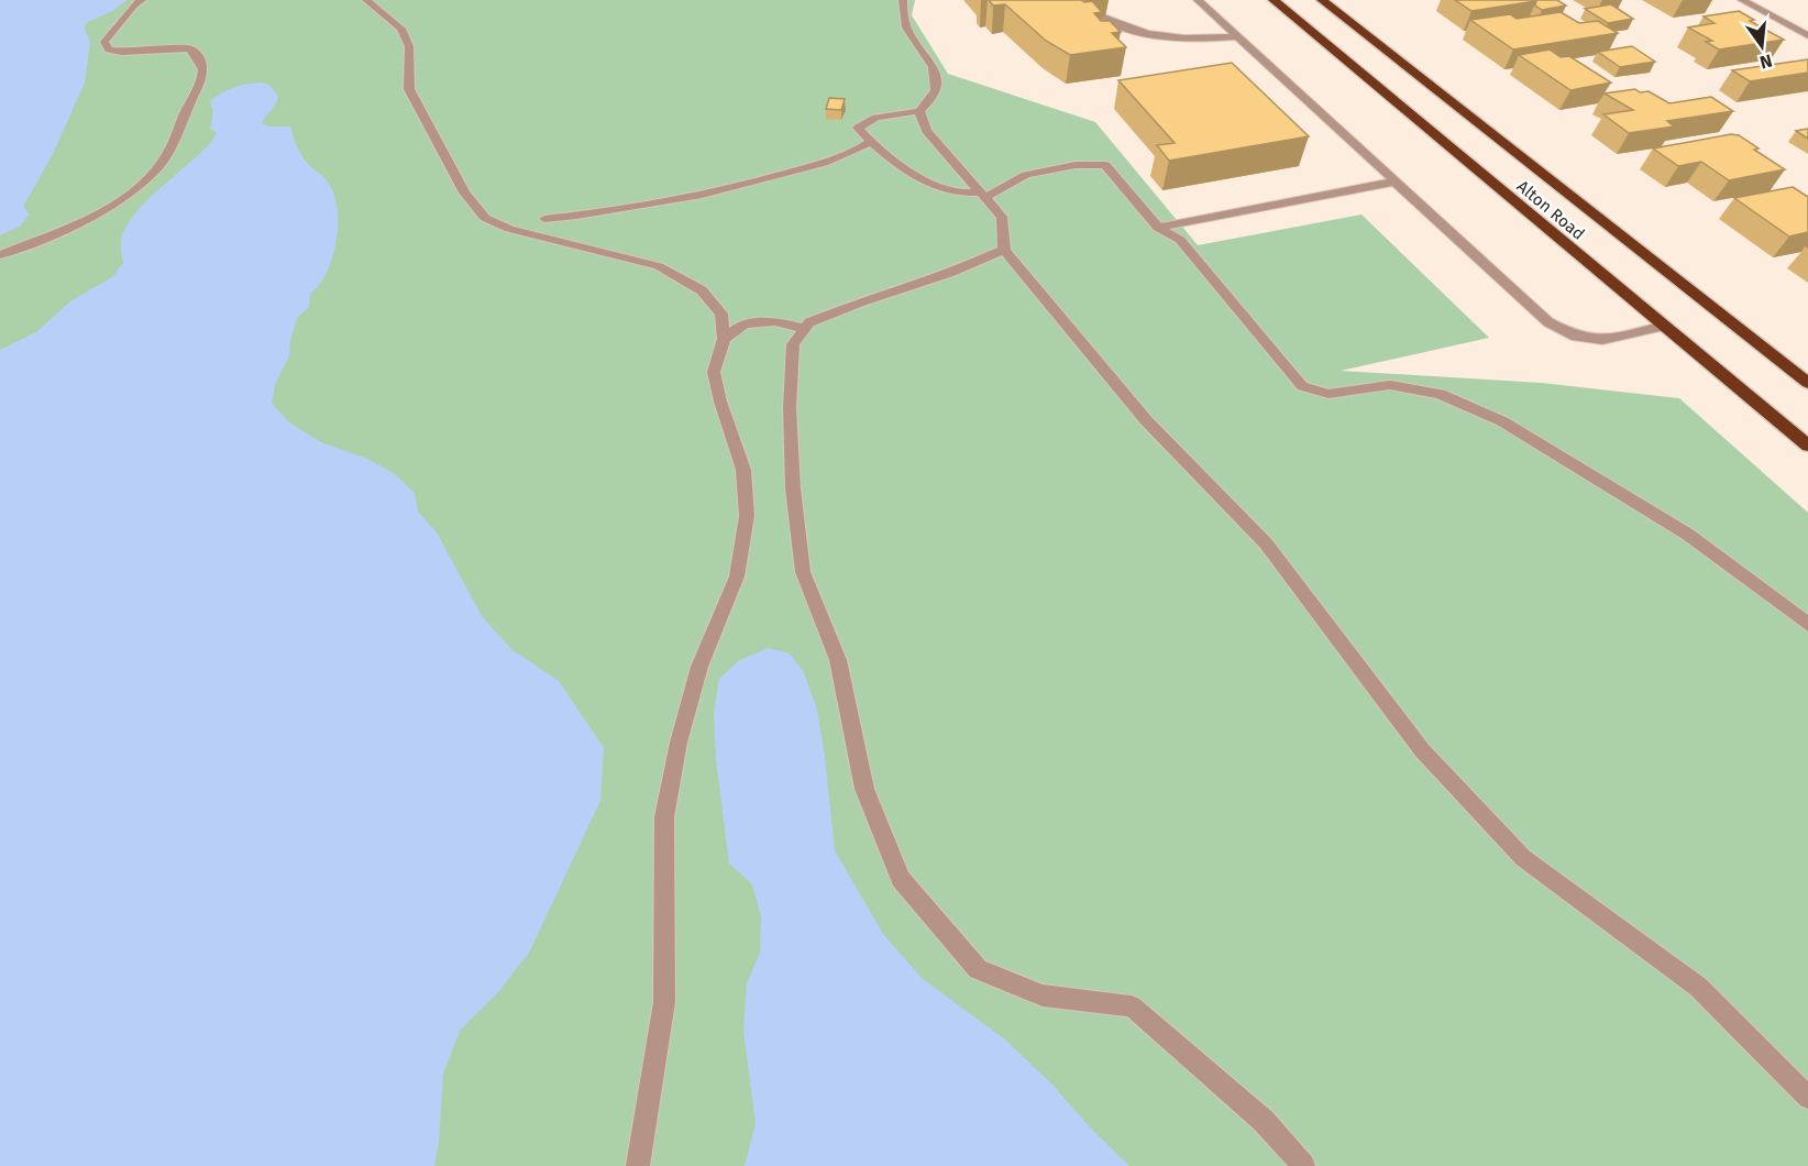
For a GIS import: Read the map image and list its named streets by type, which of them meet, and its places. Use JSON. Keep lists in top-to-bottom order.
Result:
{
  "streets": {
    "highway": ["Alton Road"]
  },
  "north": "bottom"
}
